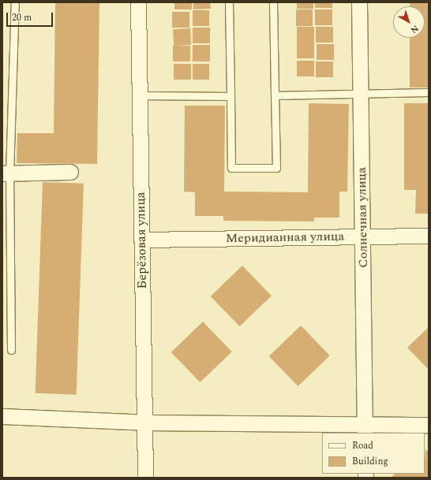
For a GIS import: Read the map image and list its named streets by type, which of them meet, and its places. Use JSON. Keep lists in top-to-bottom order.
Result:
{
  "streets": {
    "street": ["Солнечная улица", "Меридианная улица", "Берёзовая улица"]
  },
  "crossings": [
    ["Солнечная улица", "Меридианная улица"],
    ["Меридианная улица", "Берёзовая улица"]
  ],
  "legend": ["Road", "Building"],
  "scale_bar": "20 m",
  "north": "bottom right"
}
